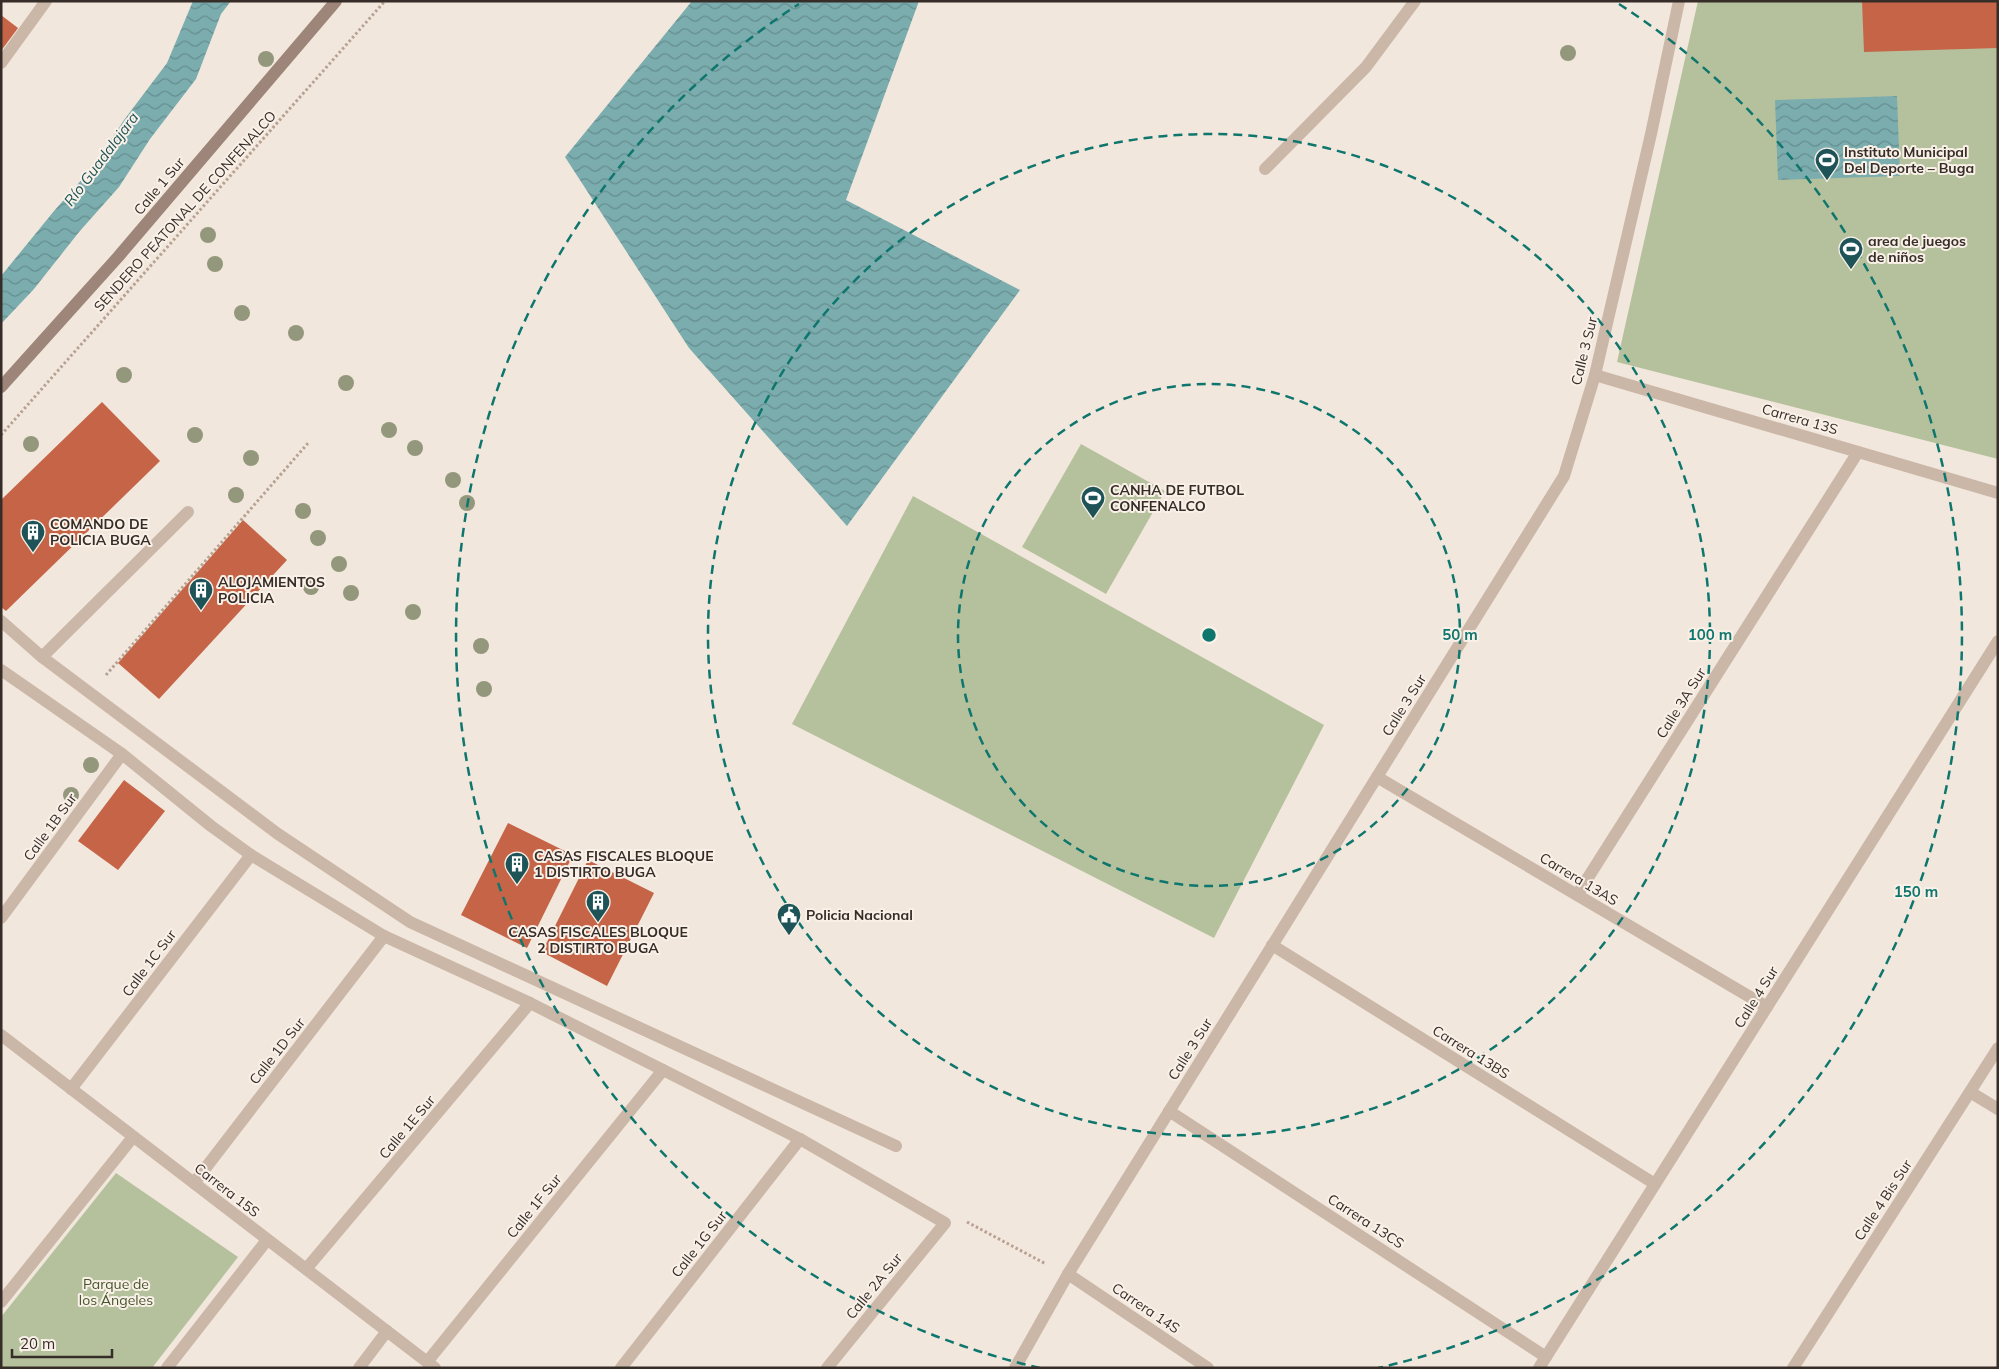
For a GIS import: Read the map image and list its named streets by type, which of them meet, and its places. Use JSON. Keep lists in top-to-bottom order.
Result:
{
  "streets": {
    "main road": ["Calle 1 Sur"],
    "street": [
      "Calle 3 Sur",
      "Carrera 13S",
      "Calle 3A Sur",
      "Calle 1B Sur",
      "Carrera 13AS",
      "Calle 1C Sur",
      "Calle 4 Sur",
      "Calle 1D Sur",
      "Carrera 13BS",
      "Calle 1E Sur",
      "Carrera 15S",
      "Calle 4 Bis Sur",
      "Calle 1F Sur",
      "Carrera 13CS",
      "Calle 1G Sur",
      "Calle 2A Sur",
      "Carrera 14S"
    ],
    "path": ["SENDERO PEATONAL DE CONFENALCO"]
  },
  "crossings": [
    ["Calle 3 Sur", "Carrera 13S"],
    ["Calle 3 Sur", "Carrera 13AS"],
    ["Calle 3 Sur", "Carrera 13BS"],
    ["Calle 3 Sur", "Carrera 13CS"],
    ["Calle 3 Sur", "Carrera 14S"],
    ["Carrera 13S", "Calle 3A Sur"],
    ["Calle 3A Sur", "Carrera 13AS"],
    ["Carrera 13AS", "Calle 4 Sur"],
    ["Calle 1C Sur", "Carrera 15S"],
    ["Calle 4 Sur", "Carrera 13BS"],
    ["Calle 4 Sur", "Carrera 13CS"],
    ["Calle 1D Sur", "Carrera 15S"],
    ["Calle 1E Sur", "Carrera 15S"],
    ["Carrera 15S", "Calle 1F Sur"],
    ["Calle 1G Sur", "Calle 2A Sur"]
  ],
  "water": ["Río Guadalajara"],
  "parks": ["Parque de los Ángeles"],
  "places": {
    "sports": ["Instituto Municipal Del Deporte – Buga", "area de juegos de niños", "CANHA DE FUTBOL CONFENALCO"],
    "building": [
      "COMANDO DE POLICIA BUGA",
      "ALOJAMIENTOS POLICIA",
      "CASAS FISCALES BLOQUE 1 DISTIRTO BUGA",
      "CASAS FISCALES BLOQUE 2 DISTIRTO BUGA"
    ],
    "public building": ["Policia Nacional"]
  },
  "scale_bar": "20 m",
  "rings": ["50 m", "100 m", "150 m"]
}
